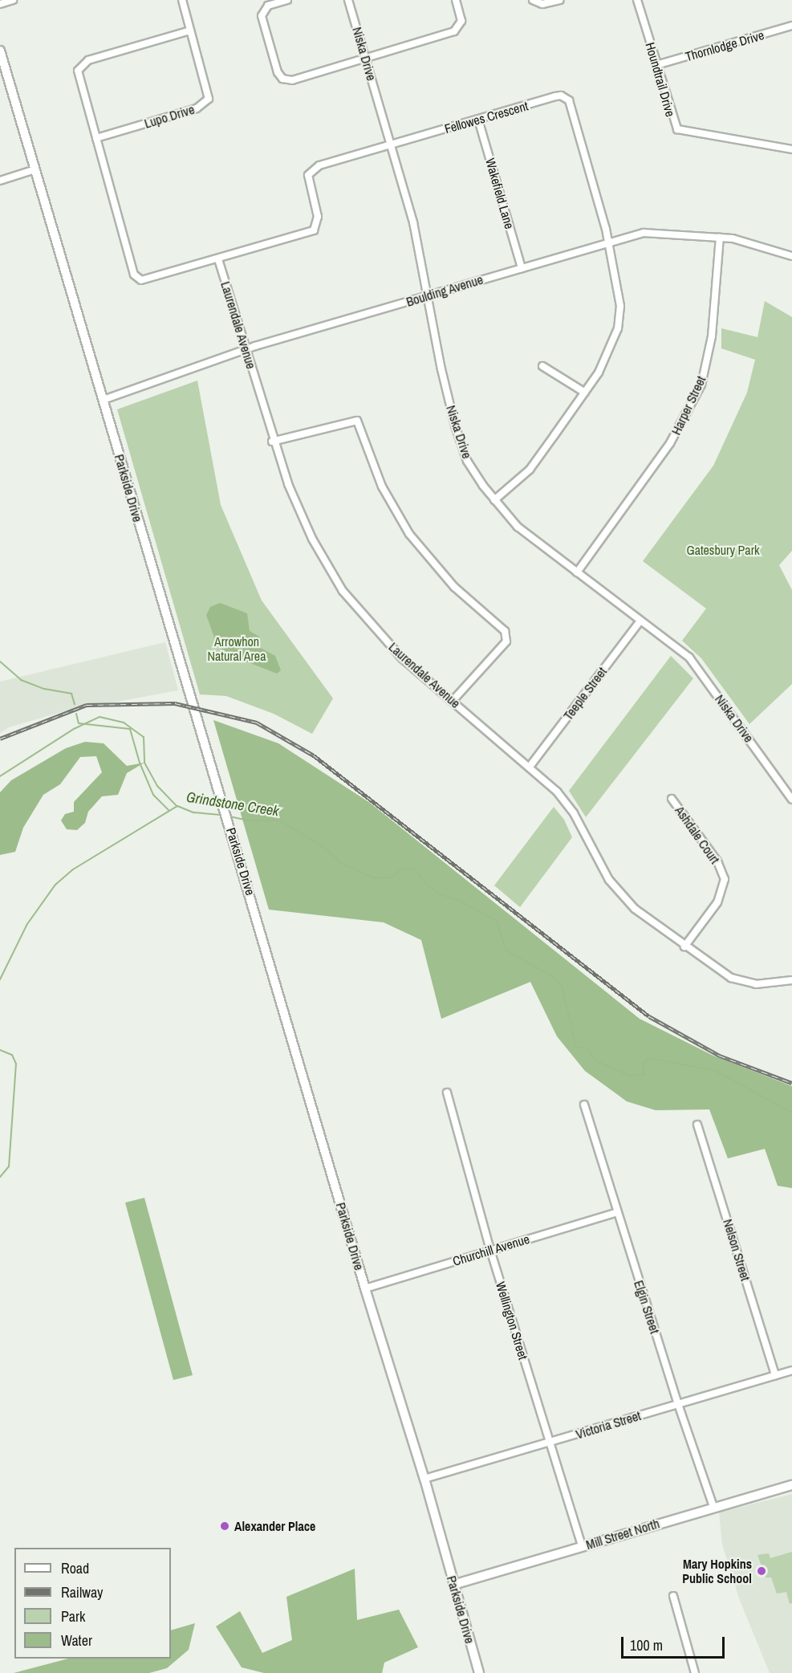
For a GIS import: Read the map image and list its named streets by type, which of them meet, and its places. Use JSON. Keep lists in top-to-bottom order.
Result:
{
  "streets": {
    "main road": ["Parkside Drive", "Mill Street North"],
    "street": [
      "Thornlodge Drive",
      "Niska Drive",
      "Houndtrail Drive",
      "Lupo Drive",
      "Fellowes Crescent",
      "Wakefield Lane",
      "Boulding Avenue",
      "Laurendale Avenue",
      "Harper Street",
      "Teeple Street",
      "Ashdale Court",
      "Churchill Avenue",
      "Nelson Street",
      "Elgin Street",
      "Wellington Street",
      "Victoria Street"
    ]
  },
  "crossings": [
    ["Thornlodge Drive", "Houndtrail Drive"],
    ["Niska Drive", "Fellowes Crescent"],
    ["Niska Drive", "Boulding Avenue"],
    ["Niska Drive", "Harper Street"],
    ["Niska Drive", "Teeple Street"],
    ["Lupo Drive", "Fellowes Crescent"],
    ["Fellowes Crescent", "Wakefield Lane"],
    ["Fellowes Crescent", "Boulding Avenue"],
    ["Fellowes Crescent", "Laurendale Avenue"],
    ["Wakefield Lane", "Boulding Avenue"],
    ["Boulding Avenue", "Laurendale Avenue"],
    ["Boulding Avenue", "Harper Street"],
    ["Boulding Avenue", "Parkside Drive"],
    ["Laurendale Avenue", "Teeple Street"],
    ["Laurendale Avenue", "Ashdale Court"],
    ["Parkside Drive", "Churchill Avenue"],
    ["Parkside Drive", "Victoria Street"],
    ["Parkside Drive", "Mill Street North"],
    ["Churchill Avenue", "Elgin Street"],
    ["Churchill Avenue", "Wellington Street"],
    ["Nelson Street", "Victoria Street"],
    ["Elgin Street", "Victoria Street"],
    ["Elgin Street", "Mill Street North"],
    ["Wellington Street", "Victoria Street"],
    ["Wellington Street", "Mill Street North"]
  ],
  "water": ["Grindstone Creek"],
  "parks": ["Gatesbury Park", "Arrowhon Natural Area"],
  "places": ["Alexander Place", "Mary Hopkins Public School"],
  "legend": [
    "Road",
    "Railway",
    "Park",
    "Water"
  ],
  "scale_bar": "100 m"
}
